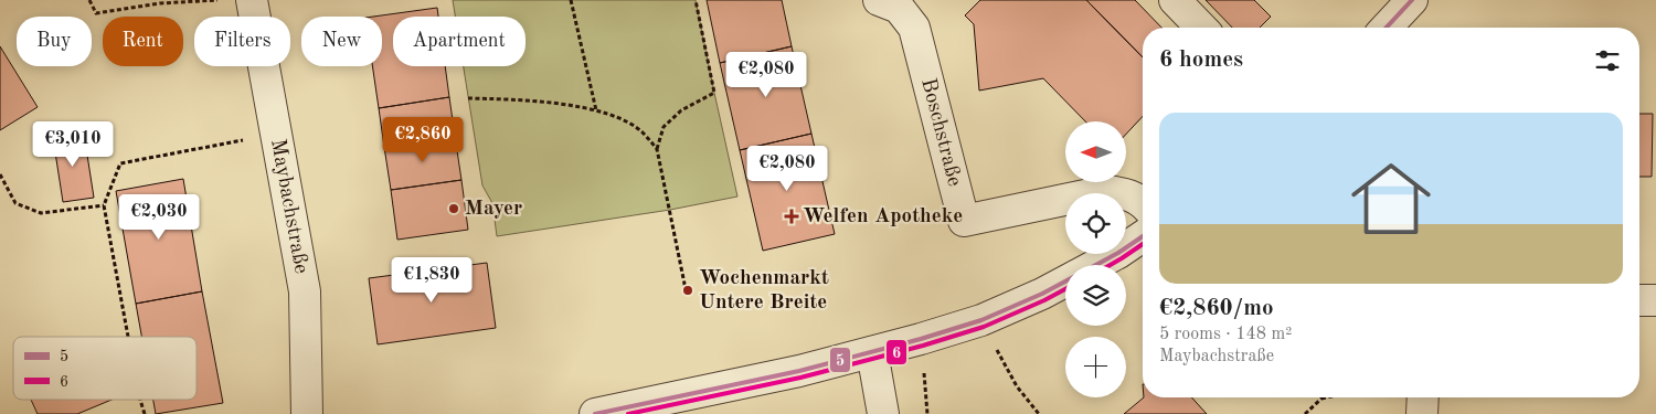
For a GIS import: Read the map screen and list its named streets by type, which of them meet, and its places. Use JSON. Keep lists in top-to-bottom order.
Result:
{
  "streets": {
    "street": ["Boschstraße", "Maybachstraße"]
  },
  "places": {
    "other": ["Mayer", "Wochenmarkt Untere Breite"],
    "health": ["Welfen Apotheke"]
  },
  "lines": ["transit line 5", "transit line 6"],
  "legend": ["5", "6"],
  "north": "left",
  "page": {
    "chip": [
      "Buy",
      "Rent",
      "Filters",
      "New",
      "Apartment"
    ],
    "heading": "6 homes",
    "price": [
      "€2,080",
      "€2,860",
      "€3,010",
      "€2,080",
      "€2,030",
      "€1,830"
    ],
    "list": [
      {
        "name": "€2,860/mo",
        "note": "5 rooms · 148 m² · Maybachstraße"
      }
    ],
    "map_buttons": "+"
  }
}
